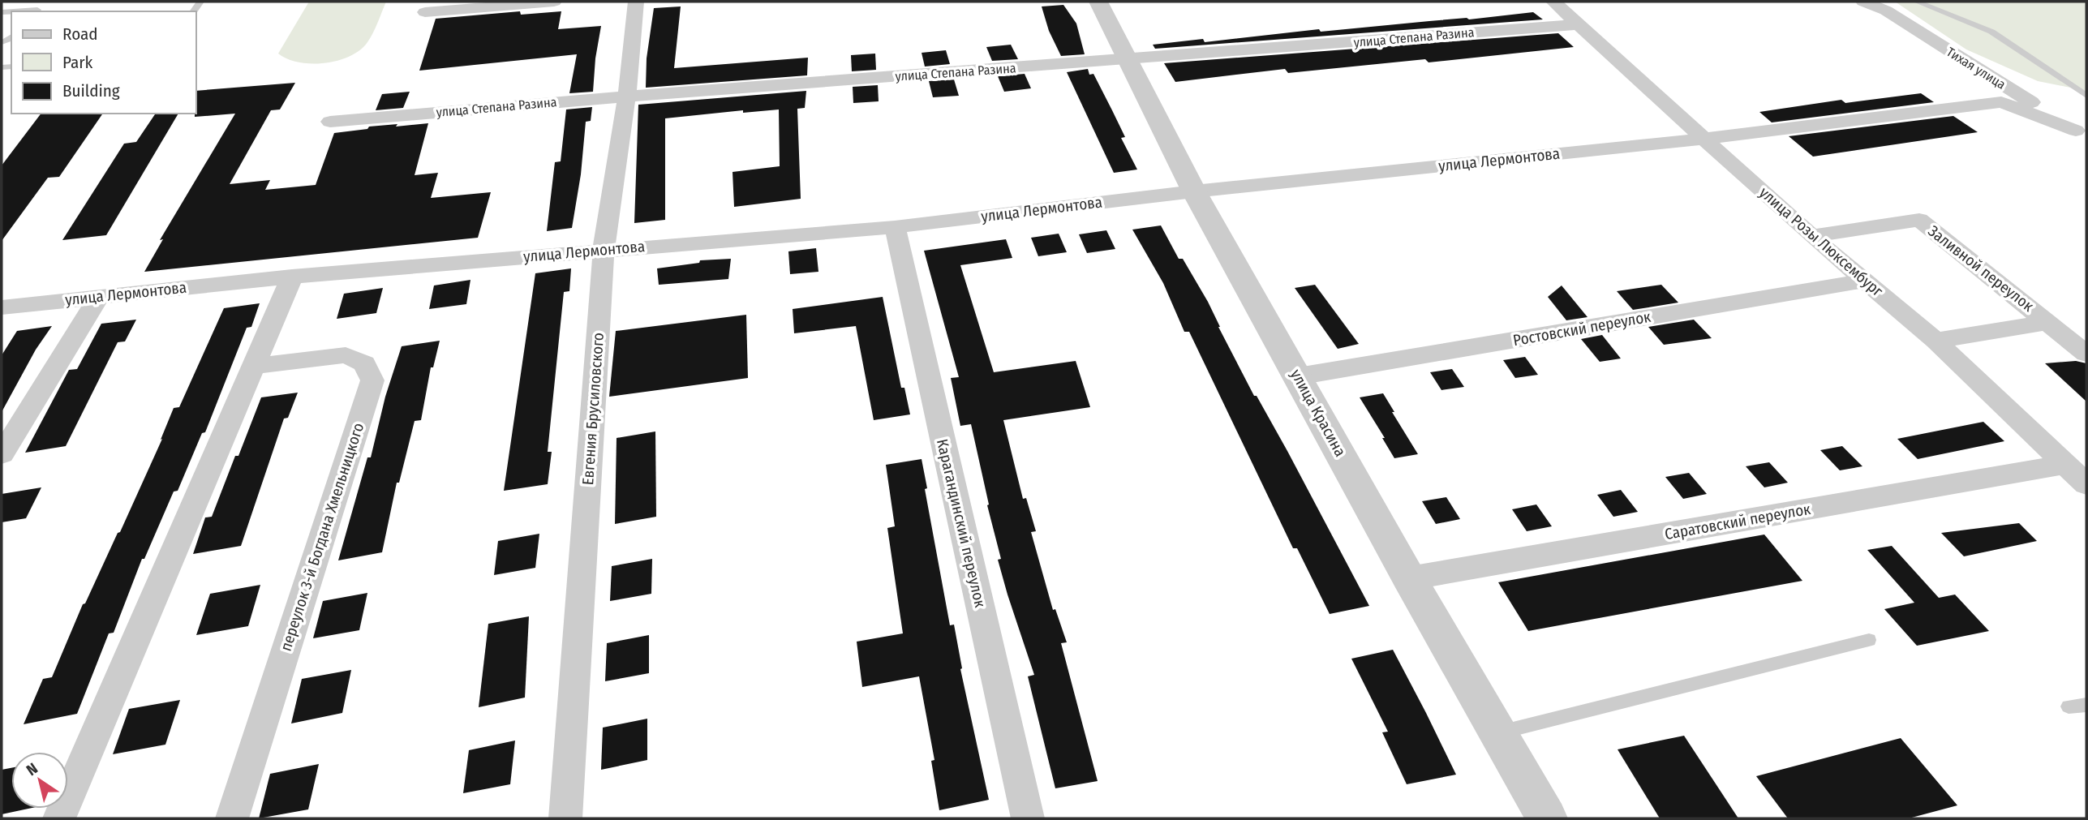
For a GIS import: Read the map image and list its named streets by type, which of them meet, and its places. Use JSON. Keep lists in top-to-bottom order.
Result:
{
  "streets": {
    "street": [
      "улица Степана Разина",
      "Тихая улица",
      "улица Лермонтова",
      "улица Розы Люксембург",
      "Заливной переулок",
      "Ростовский переулок",
      "Евгения Брусиловского",
      "улица Красина",
      "Саратовский переулок",
      "Карагандинский переулок",
      "переулок 3-й Богдана Хмельницкого"
    ]
  },
  "crossings": [
    ["улица Степана Разина", "улица Розы Люксембург"],
    ["улица Степана Разина", "Евгения Брусиловского"],
    ["улица Степана Разина", "улица Красина"],
    ["Тихая улица", "улица Лермонтова"],
    ["улица Лермонтова", "улица Розы Люксембург"],
    ["улица Лермонтова", "Евгения Брусиловского"],
    ["улица Лермонтова", "улица Красина"],
    ["улица Лермонтова", "Карагандинский переулок"],
    ["улица Розы Люксембург", "Заливной переулок"],
    ["улица Розы Люксембург", "Ростовский переулок"],
    ["улица Розы Люксембург", "Саратовский переулок"],
    ["Ростовский переулок", "улица Красина"],
    ["улица Красина", "Саратовский переулок"]
  ],
  "legend": ["Road", "Park", "Building"],
  "north": "top left"
}
